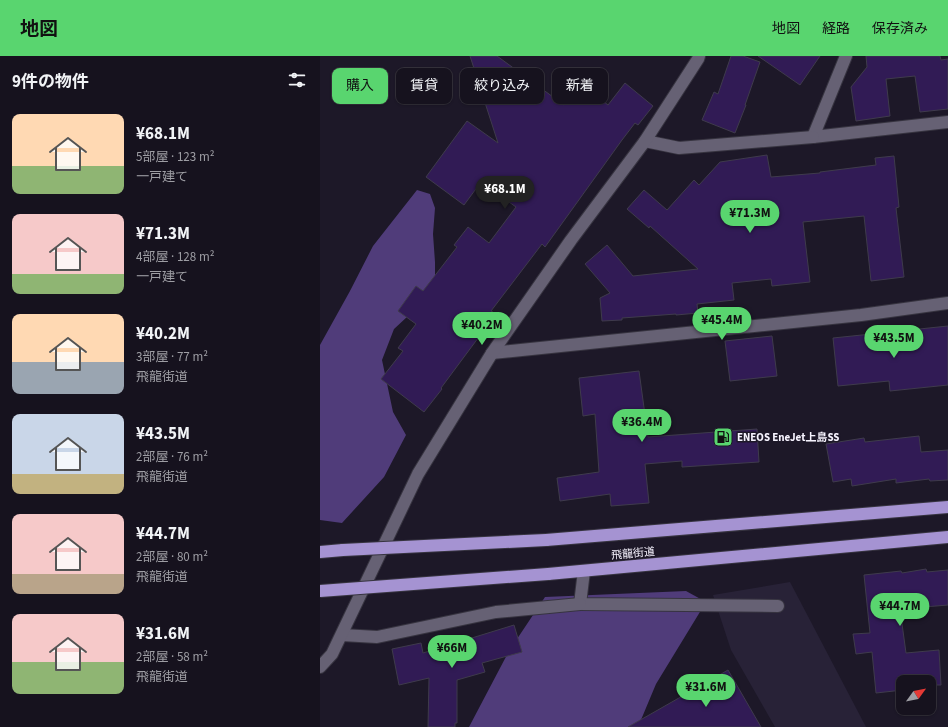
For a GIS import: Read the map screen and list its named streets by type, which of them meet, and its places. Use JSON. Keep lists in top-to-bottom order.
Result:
{
  "streets": {
    "highway": ["飛龍街道"]
  },
  "places": {
    "fuel station": ["ENEOS EneJet上島SS"]
  },
  "north": "top right",
  "page": {
    "header": "地図",
    "nav": ["地図", "経路", "保存済み"],
    "heading": "9件の物件",
    "chip": [
      "購入",
      "賃貸",
      "絞り込み",
      "新着"
    ],
    "list": [
      {
        "name": "¥68.1M",
        "note": "5部屋 · 123 m² · 一戸建て"
      },
      {
        "name": "¥71.3M",
        "note": "4部屋 · 128 m² · 一戸建て"
      },
      {
        "name": "¥40.2M",
        "note": "3部屋 · 77 m² · 飛龍街道"
      },
      {
        "name": "¥43.5M",
        "note": "2部屋 · 76 m² · 飛龍街道"
      },
      {
        "name": "¥44.7M",
        "note": "2部屋 · 80 m² · 飛龍街道"
      },
      {
        "name": "¥31.6M",
        "note": "2部屋 · 58 m² · 飛龍街道"
      }
    ],
    "price": [
      "¥68.1M",
      "¥71.3M",
      "¥45.4M",
      "¥40.2M",
      "¥43.5M",
      "¥36.4M",
      "¥44.7M",
      "¥66M",
      "¥31.6M"
    ]
  }
}
